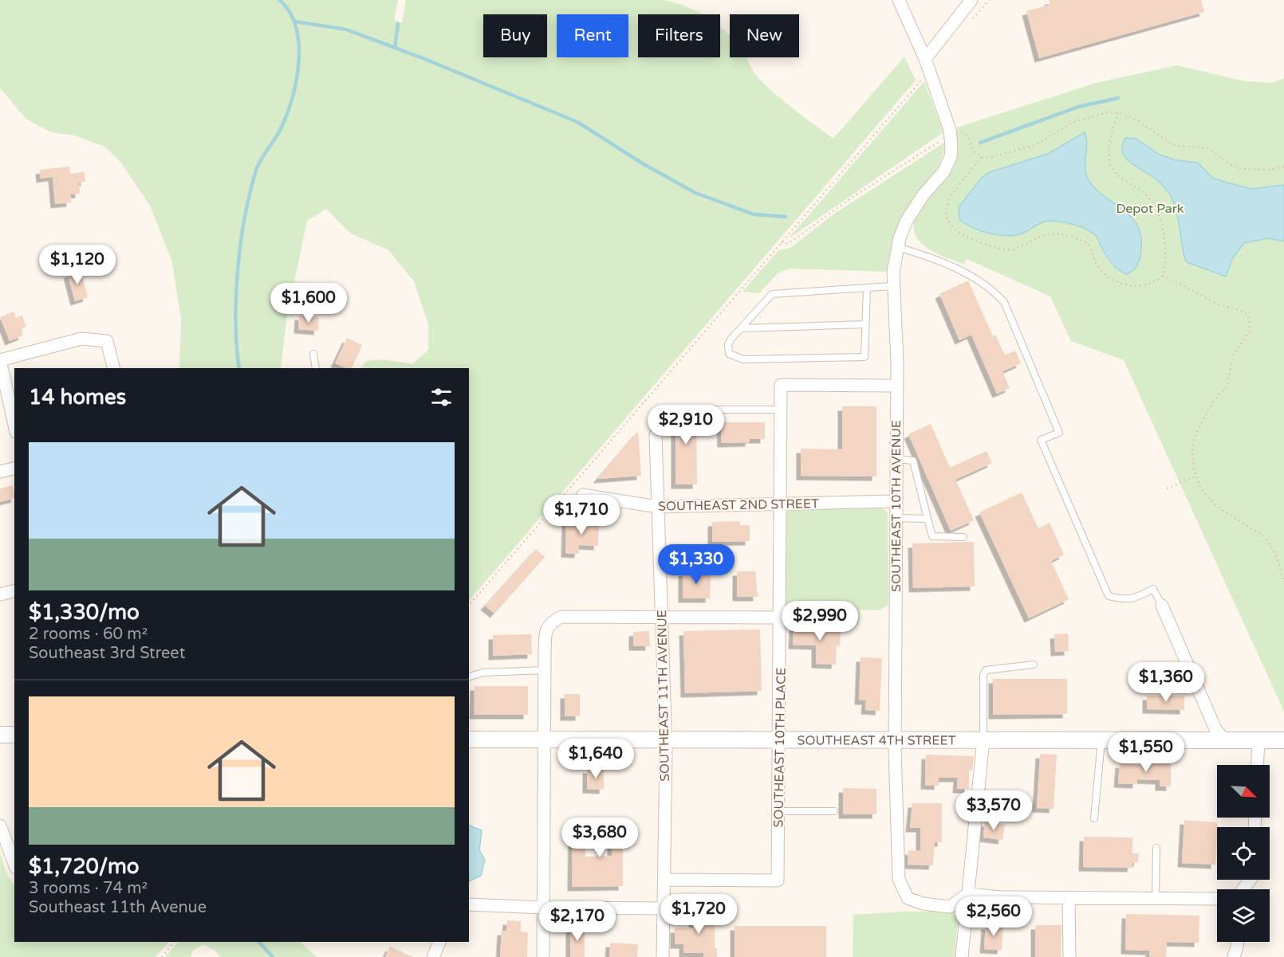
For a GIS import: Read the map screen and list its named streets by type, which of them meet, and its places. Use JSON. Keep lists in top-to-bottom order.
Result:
{
  "streets": {
    "street": [
      "SOUTHEAST 2ND STREET",
      "SOUTHEAST 10TH AVENUE",
      "SOUTHEAST 11TH AVENUE",
      "SOUTHEAST 4TH STREET",
      "SOUTHEAST 10TH PLACE"
    ]
  },
  "crossings": [
    ["SOUTHEAST 2ND STREET", "SOUTHEAST 10TH AVENUE"],
    ["SOUTHEAST 2ND STREET", "SOUTHEAST 11TH AVENUE"],
    ["SOUTHEAST 2ND STREET", "SOUTHEAST 10TH PLACE"],
    ["SOUTHEAST 10TH AVENUE", "SOUTHEAST 4TH STREET"],
    ["SOUTHEAST 10TH AVENUE", "SOUTHEAST 10TH PLACE"],
    ["SOUTHEAST 11TH AVENUE", "SOUTHEAST 4TH STREET"],
    ["SOUTHEAST 11TH AVENUE", "SOUTHEAST 10TH PLACE"],
    ["SOUTHEAST 4TH STREET", "SOUTHEAST 10TH PLACE"]
  ],
  "parks": ["Depot Park"],
  "north": "bottom right",
  "page": {
    "chip": [
      "Buy",
      "Rent",
      "Filters",
      "New"
    ],
    "price": [
      "$1,120",
      "$1,600",
      "$2,910",
      "$1,710",
      "$1,330",
      "$2,990",
      "$1,360",
      "$1,550",
      "$1,640",
      "$3,570",
      "$3,680",
      "$1,720",
      "$2,560",
      "$2,170"
    ],
    "heading": "14 homes",
    "list": [
      {
        "name": "$1,330/mo",
        "note": "2 rooms · 60 m² · Southeast 3rd Street"
      },
      {
        "name": "$1,720/mo",
        "note": "3 rooms · 74 m² · Southeast 11th Avenue"
      }
    ]
  }
}
